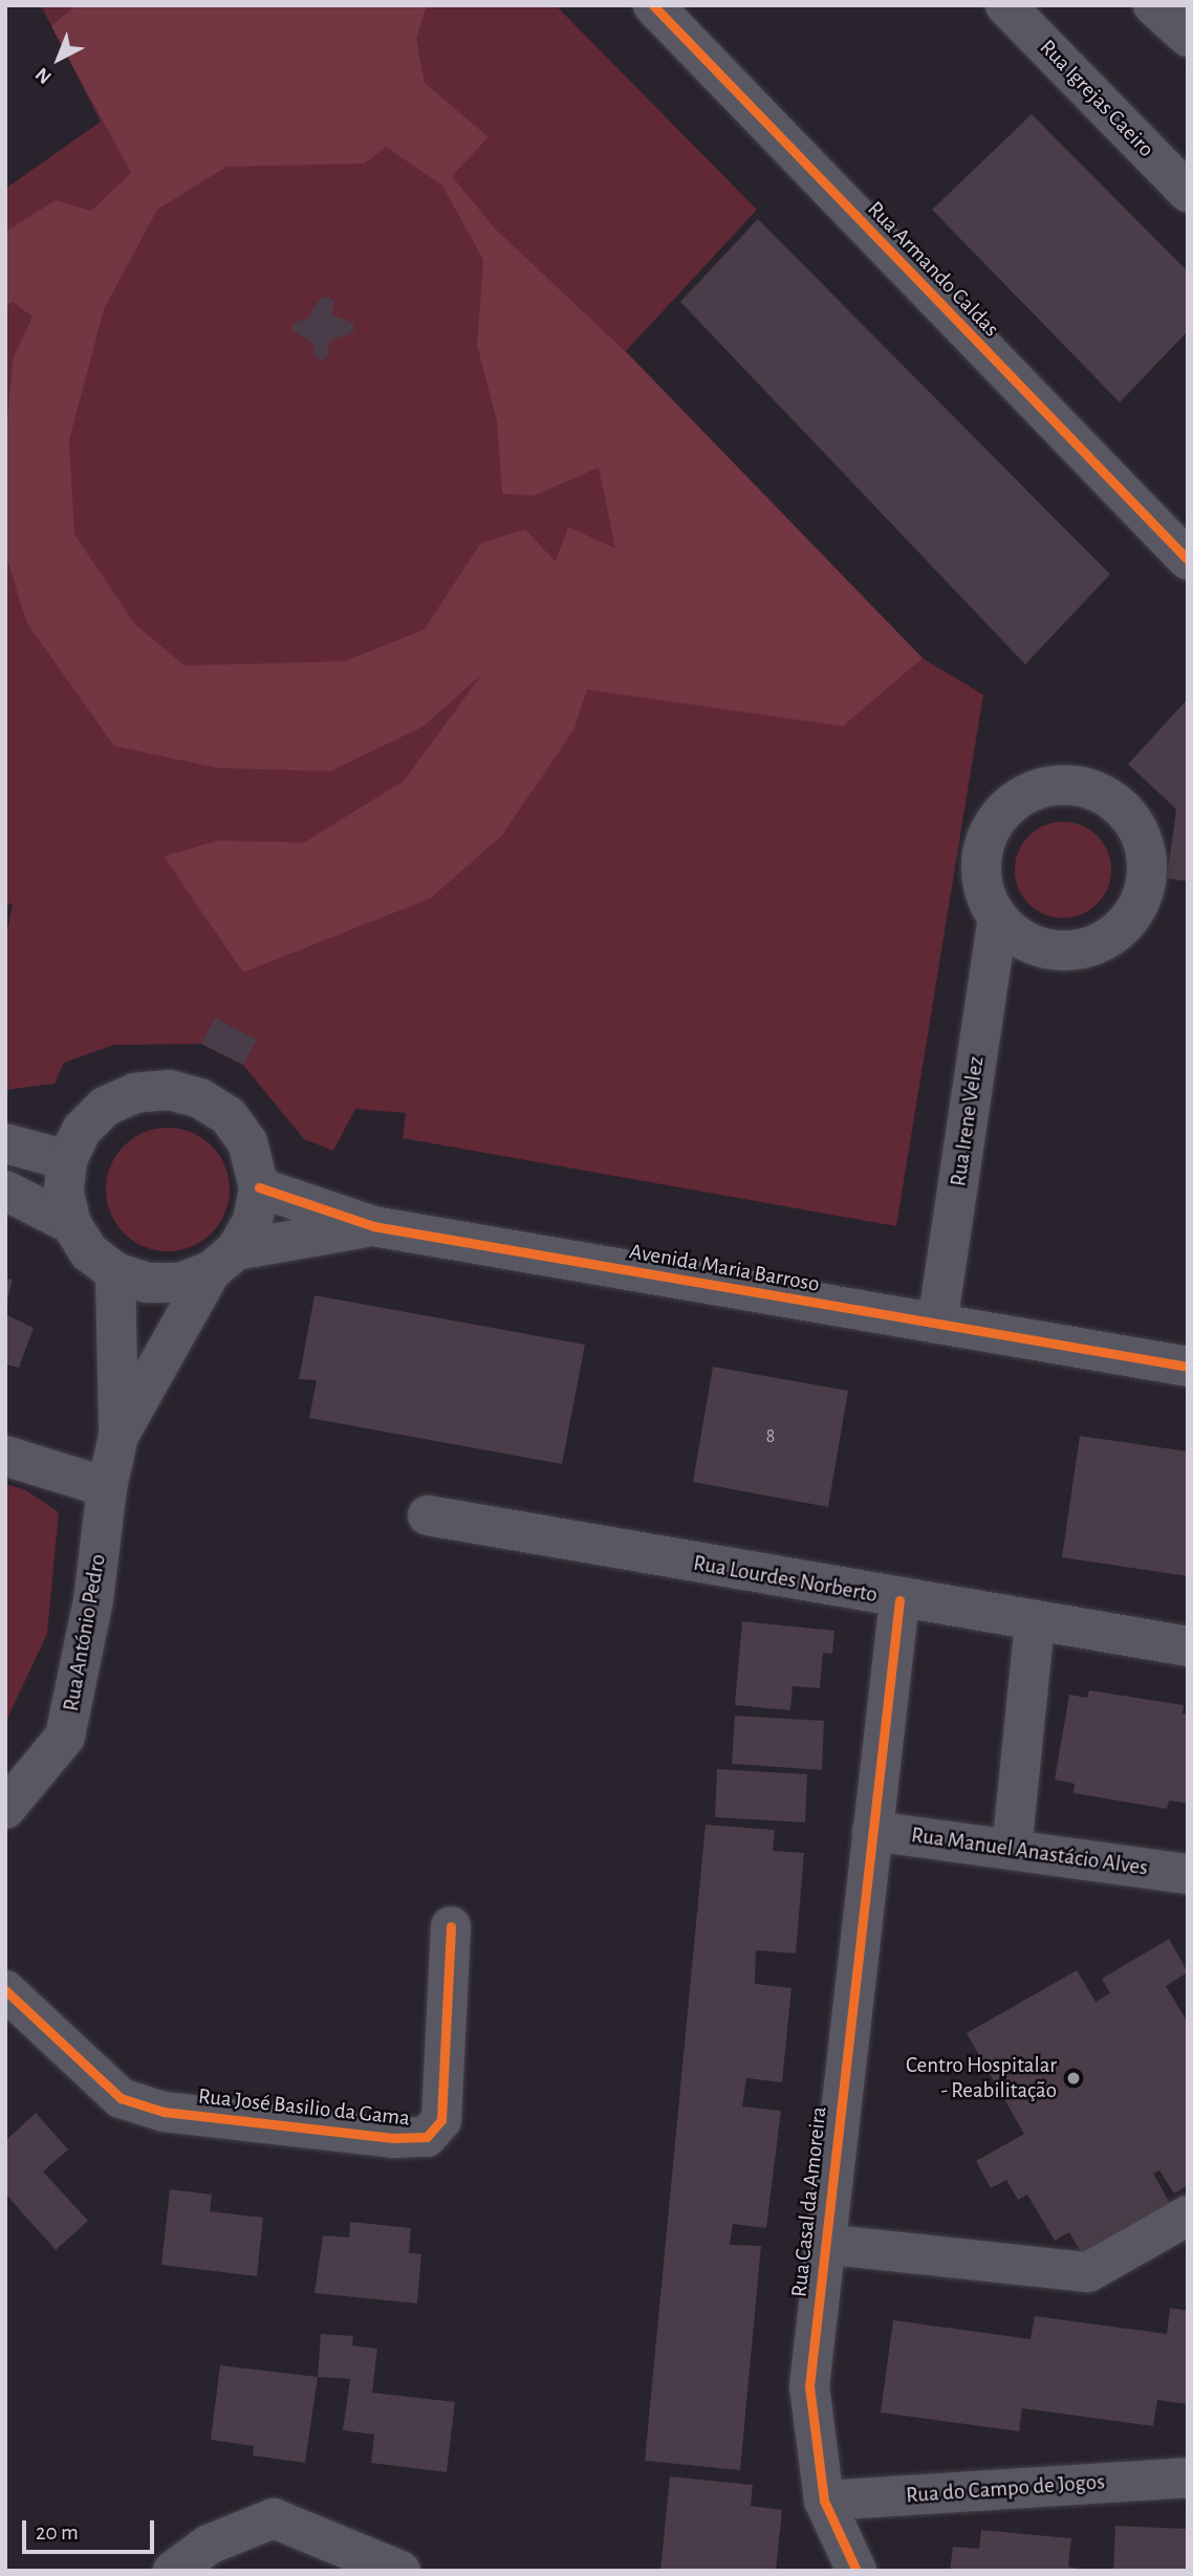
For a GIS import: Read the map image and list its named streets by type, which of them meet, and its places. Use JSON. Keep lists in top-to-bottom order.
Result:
{
  "streets": {
    "street": [
      "Rua Igrejas Caeiro",
      "Rua Armando Caldas",
      "Rua Irene Velez",
      "Avenida Maria Barroso",
      "Rua Lourdes Norberto",
      "Rua António Pedro",
      "Rua Manuel Anastácio Alves",
      "Rua José Basilio da Gama",
      "Rua Casal da Amoreira",
      "Rua do Campo de Jogos"
    ]
  },
  "crossings": [
    ["Rua Irene Velez", "Avenida Maria Barroso"],
    ["Avenida Maria Barroso", "Rua António Pedro"],
    ["Rua Lourdes Norberto", "Rua Casal da Amoreira"],
    ["Rua Manuel Anastácio Alves", "Rua Casal da Amoreira"],
    ["Rua Casal da Amoreira", "Rua do Campo de Jogos"]
  ],
  "places": ["Centro Hospitalar - Reabilitação"],
  "house_numbers": ["8"],
  "scale_bar": "20 m",
  "north": "bottom left"
}
